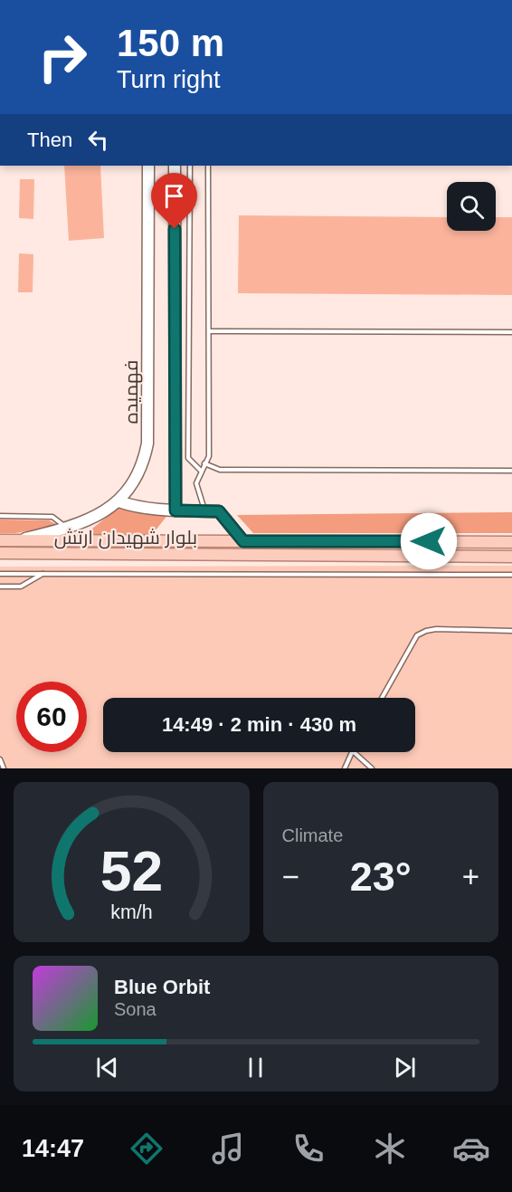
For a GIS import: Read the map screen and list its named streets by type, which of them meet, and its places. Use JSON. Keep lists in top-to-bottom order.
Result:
{
  "streets": {
    "main road": ["فهمیده", "بلوار شهیدان ارتش"]
  },
  "crossings": [
    ["فهمیده", "بلوار شهیدان ارتش"]
  ],
  "page": {
    "turn": ["150 m", "Turn right"],
    "then": "Then",
    "limit": "60",
    "trip": "14:49 · 2 min · 430 m",
    "tile": "Climate",
    "heat": ["−", "23°", "+"],
    "song": ["Blue Orbit", "Sona"],
    "tabs": "14:47",
    "gauge": ["52", "km/h"]
  }
}
